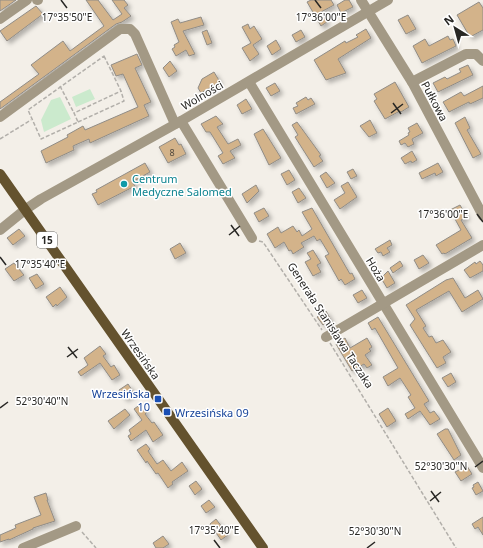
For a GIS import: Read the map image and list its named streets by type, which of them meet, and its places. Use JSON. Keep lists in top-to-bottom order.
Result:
{
  "streets": {
    "main road": ["15", "Wrzesińska"],
    "street": ["Wolności", "Pułkowa", "Hoża"],
    "path": ["Generała Stanisława Taczaka"]
  },
  "crossings": [
    ["Wolności", "Pułkowa"],
    ["Wolności", "Hoża"],
    ["Wolności", "Wrzesińska"]
  ],
  "places": {
    "other": ["Centrum Medyczne Salomed"],
    "transit": ["Wrzesińska 10", "Wrzesińska 09"]
  },
  "house_numbers": ["8"],
  "north": "top left",
  "coordinates": [
    "17°35'50\"E",
    "17°36'00\"E",
    "17°35'40\"E",
    "52°30'40\"N",
    "52°30'30\"N"
  ]
}
